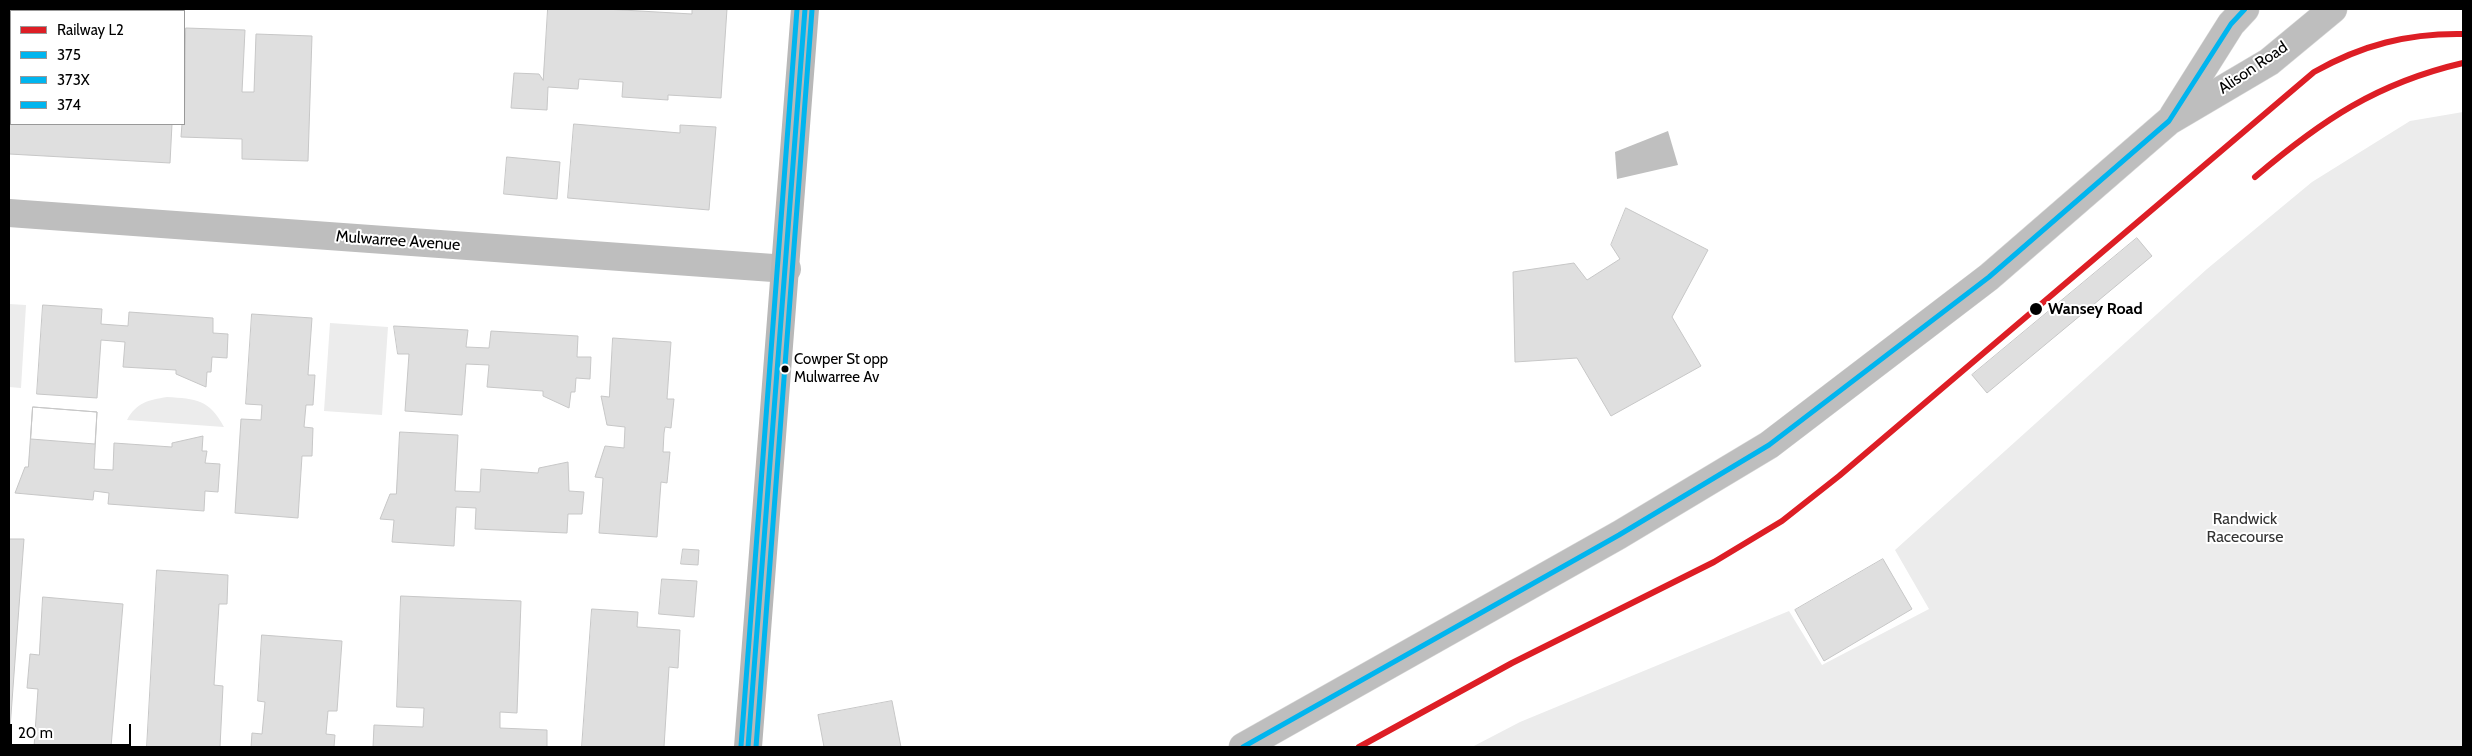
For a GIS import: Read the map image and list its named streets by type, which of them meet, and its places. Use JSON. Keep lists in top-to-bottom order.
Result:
{
  "streets": {
    "main road": ["Alison Road", "Mulwarree Avenue"]
  },
  "parks": ["Randwick Racecourse"],
  "places": ["Wansey Road", "Cowper St opp Mulwarree Av"],
  "lines": [
    "transit line 375",
    "transit line 374",
    "transit line 373X",
    "rail line L2"
  ],
  "legend": [
    "Railway L2",
    "375",
    "373X",
    "374"
  ],
  "scale_bar": "20 m"
}
